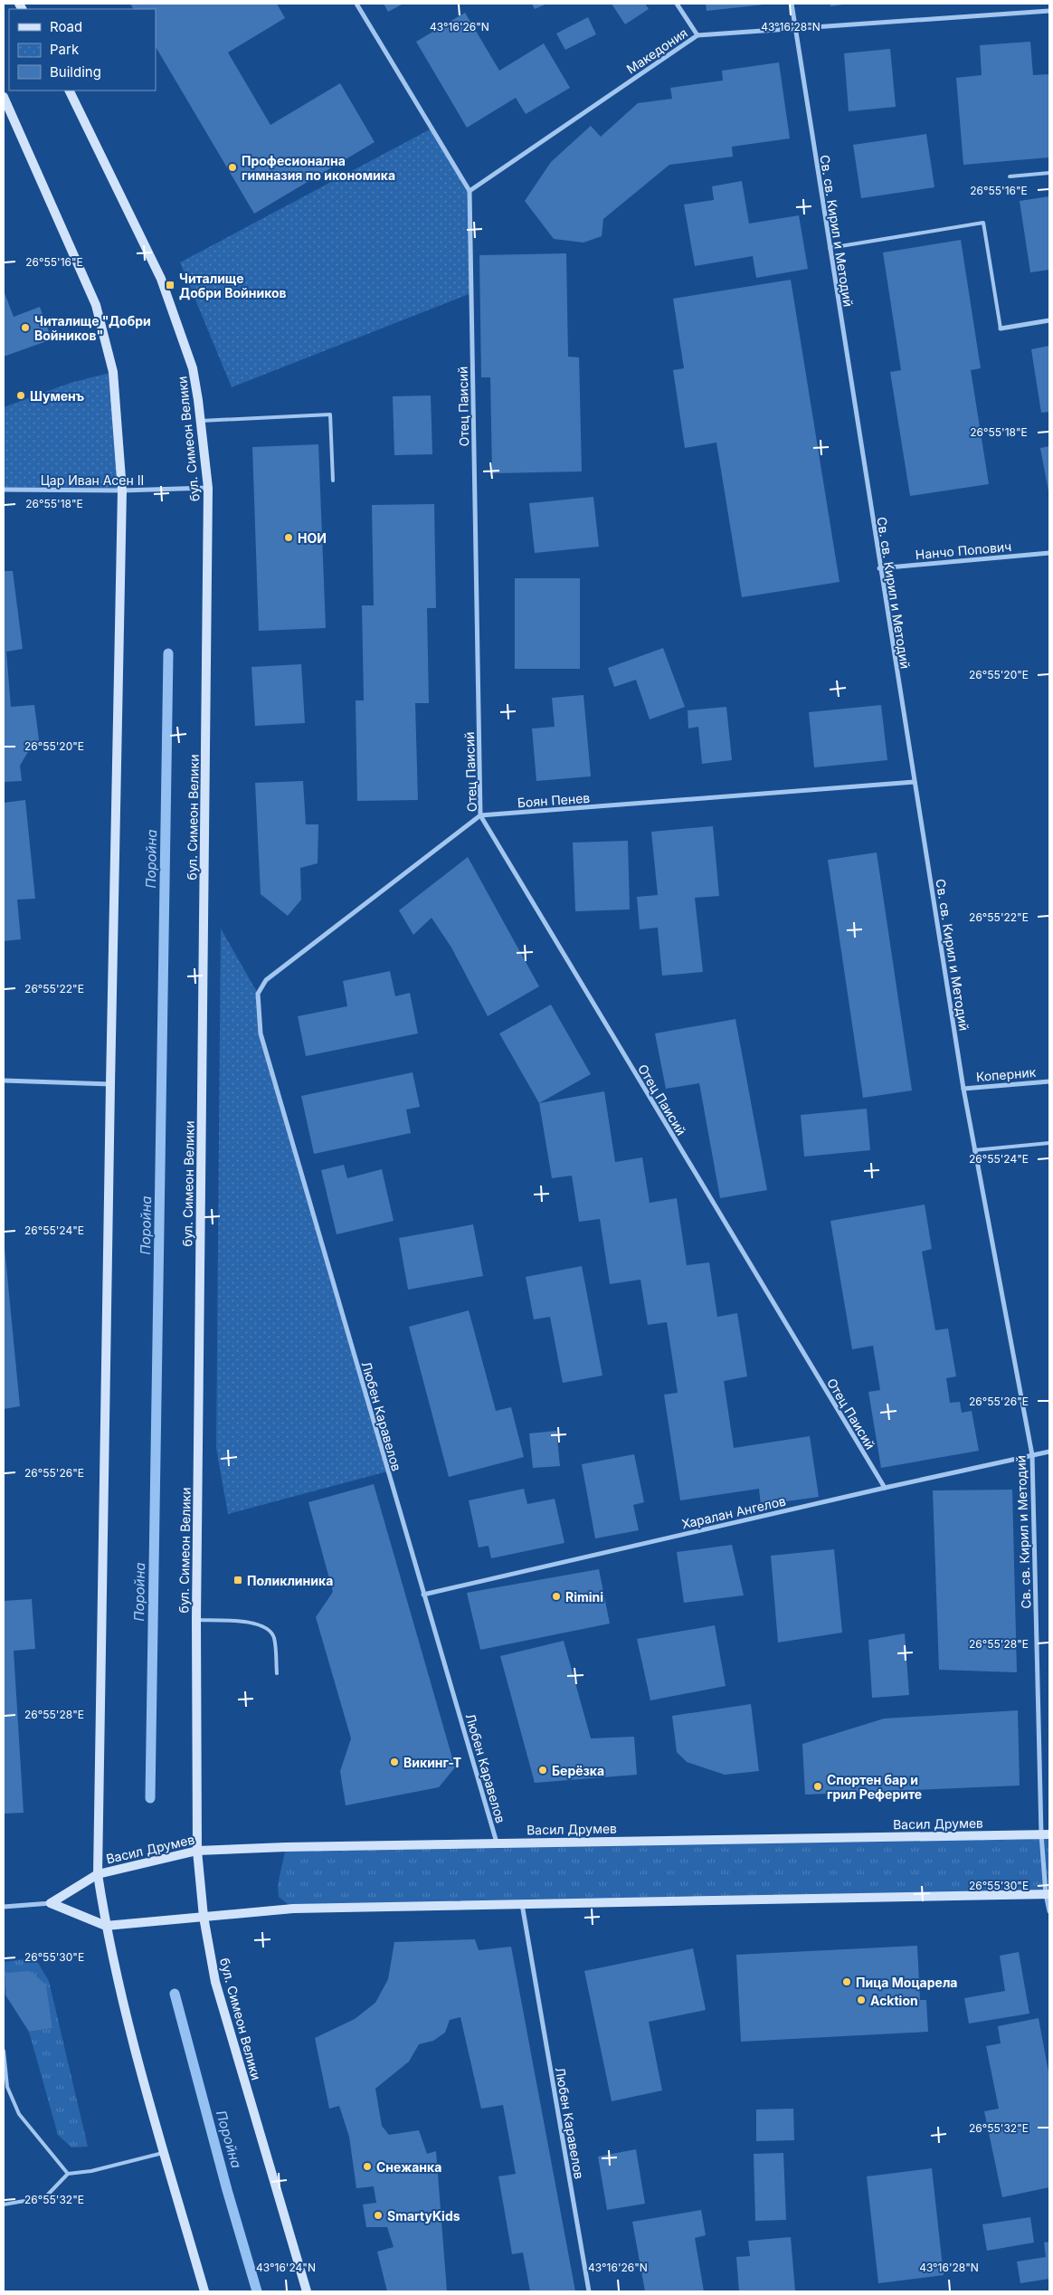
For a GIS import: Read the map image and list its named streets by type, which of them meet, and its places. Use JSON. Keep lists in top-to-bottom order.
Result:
{
  "streets": {
    "main road": ["бул. Симеон Велики", "Васил Друмев"],
    "street": [
      "Македония",
      "Св. св. Кирил и Методий",
      "Отец Паисий",
      "Цар Иван Асен II",
      "Нанчо Попович",
      "Боян Пенев",
      "Коперник",
      "Любен Каравелов",
      "Харалан Ангелов"
    ]
  },
  "crossings": [
    ["Македония", "Св. св. Кирил и Методий"],
    ["Македония", "Отец Паисий"],
    ["Св. св. Кирил и Методий", "Нанчо Попович"],
    ["Св. св. Кирил и Методий", "Боян Пенев"],
    ["Св. св. Кирил и Методий", "Коперник"],
    ["Св. св. Кирил и Методий", "Харалан Ангелов"],
    ["Св. св. Кирил и Методий", "Васил Друмев"],
    ["Отец Паисий", "Боян Пенев"],
    ["Отец Паисий", "Любен Каравелов"],
    ["Отец Паисий", "Харалан Ангелов"],
    ["бул. Симеон Велики", "Цар Иван Асен II"],
    ["бул. Симеон Велики", "Васил Друмев"],
    ["Боян Пенев", "Любен Каравелов"],
    ["Любен Каравелов", "Харалан Ангелов"],
    ["Любен Каравелов", "Васил Друмев"]
  ],
  "water": ["Поройна"],
  "places": {
    "other": [
      "Професионална гимназия по икономика",
      "Читалище \"Добри Войников\"",
      "Шуменъ",
      "НОИ",
      "Rimini",
      "Викинг-Т",
      "Берёзка",
      "Спортен бар и грил Реферите",
      "Пица Моцарела",
      "Acktion",
      "Снежанка",
      "SmartyKids"
    ],
    "transit": ["Читалище Добри Войников", "Поликлиника"]
  },
  "legend": ["Road", "Park", "Building"],
  "coordinates": [
    "43°16'26\"N",
    "43°16'28\"N",
    "26°55'16\"E",
    "26°55'18\"E",
    "26°55'20\"E",
    "26°55'22\"E",
    "26°55'24\"E",
    "26°55'26\"E",
    "26°55'28\"E",
    "26°55'30\"E",
    "26°55'32\"E",
    "43°16'24\"N"
  ]
}
